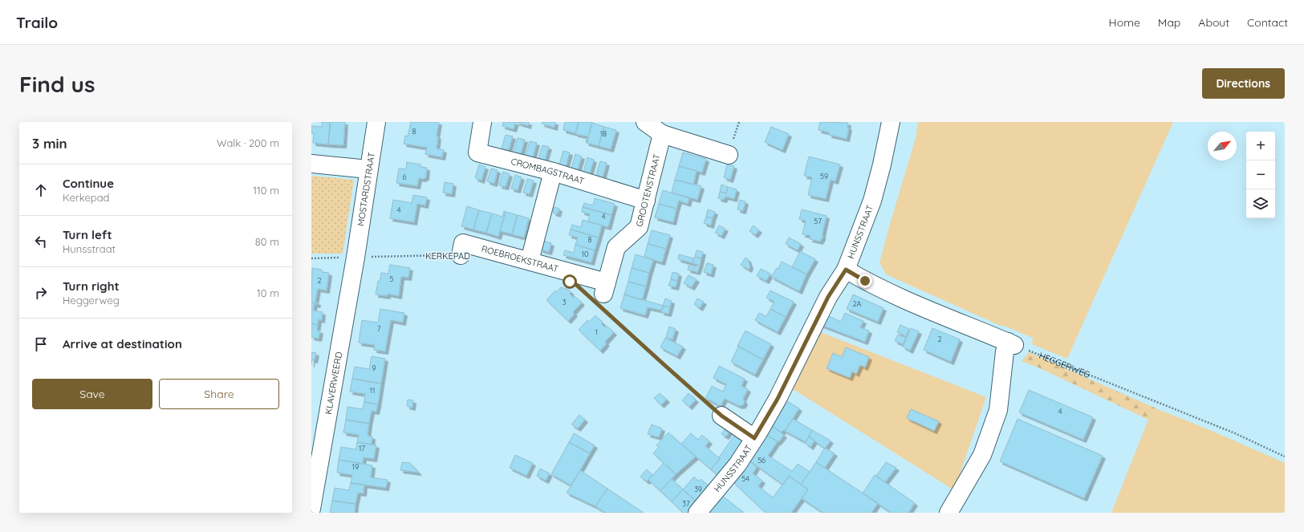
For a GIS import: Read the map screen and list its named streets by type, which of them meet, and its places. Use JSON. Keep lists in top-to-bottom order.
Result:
{
  "streets": {
    "street": [
      "CROMBAGSTRAAT",
      "MOSTARDSTRAAT",
      "GROOTENSTRAAT",
      "HUNSSTRAAT",
      "ROEBROEKSTRAAT",
      "KLAVERWEERD"
    ],
    "path": ["KERKEPAD", "HEGGERWEG"]
  },
  "crossings": [
    ["CROMBAGSTRAAT", "GROOTENSTRAAT"],
    ["MOSTARDSTRAAT", "KERKEPAD"],
    ["MOSTARDSTRAAT", "KLAVERWEERD"],
    ["GROOTENSTRAAT", "ROEBROEKSTRAAT"],
    ["KERKEPAD", "ROEBROEKSTRAAT"],
    ["KERKEPAD", "KLAVERWEERD"]
  ],
  "house_numbers": [
    "8",
    "18",
    "59",
    "6",
    "4",
    "4",
    "57",
    "8",
    "10",
    "5",
    "2",
    "3",
    "2A",
    "7",
    "1",
    "2",
    "9",
    "11",
    "4",
    "17",
    "56",
    "19",
    "54",
    "39",
    "37"
  ],
  "north": "top right",
  "page": {
    "header": "Trailo",
    "nav": [
      "Home",
      "Map",
      "About",
      "Contact"
    ],
    "buttons": [
      "Directions",
      ["Save", "Share"]
    ],
    "title": "Find us",
    "heading": ["3 min", "Walk · 200 m"],
    "map_buttons": ["+", "−"],
    "list": [
      ["Continue", "Kerkepad", "110 m"],
      ["Turn left", "Hunsstraat", "80 m"],
      ["Turn right", "Heggerweg", "10 m"],
      "Arrive at destination"
    ]
  }
}
